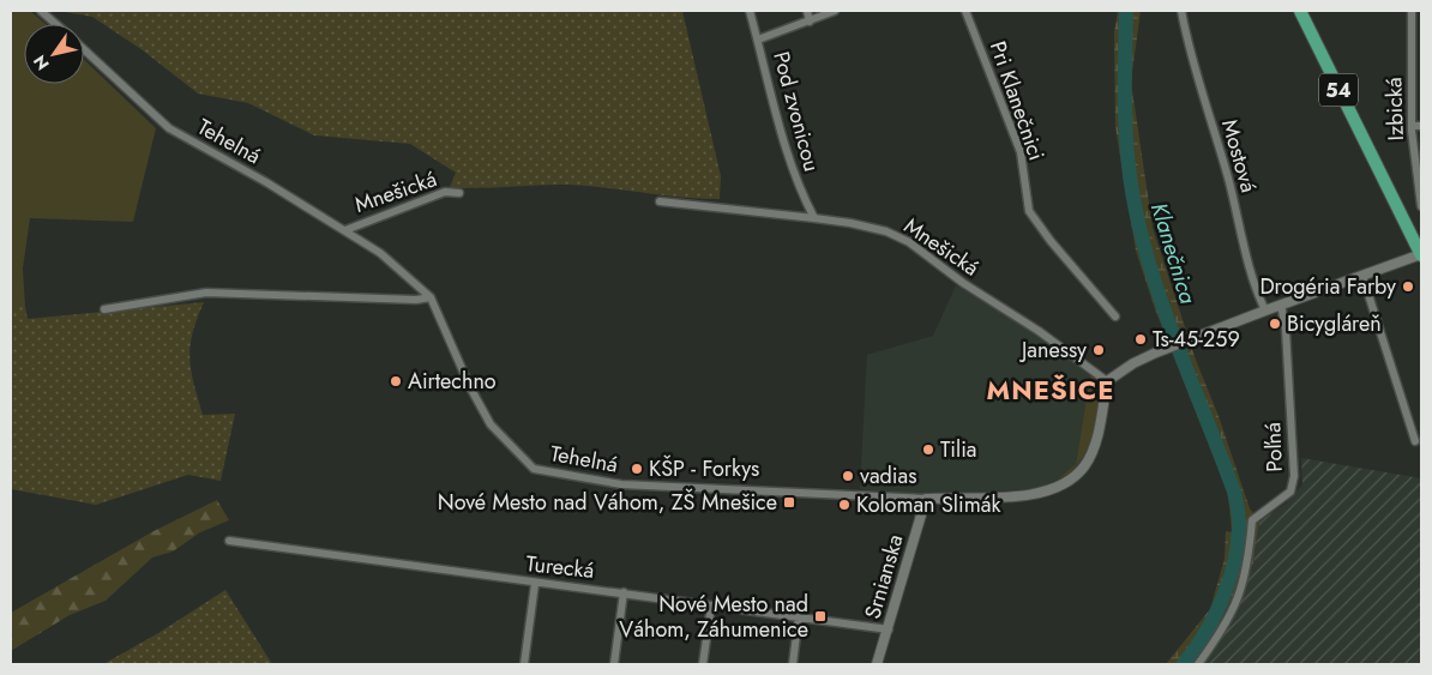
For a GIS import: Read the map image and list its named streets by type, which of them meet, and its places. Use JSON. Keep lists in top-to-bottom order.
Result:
{
  "streets": {
    "main road": ["54"],
    "street": [
      "Pri Klanečnici",
      "Izbická",
      "Pod zvonicou",
      "Tehelná",
      "Mostová",
      "Mnešická",
      "Poľná",
      "Turecká",
      "Srnianska"
    ]
  },
  "crossings": [
    ["Pod zvonicou", "Mnešická"],
    ["Tehelná", "Mnešická"],
    ["Tehelná", "Srnianska"],
    ["Turecká", "Srnianska"]
  ],
  "districts": ["MNEŠICE"],
  "water": ["Klanečnica"],
  "places": {
    "other": [
      "Drogéria Farby",
      "Bicygláreň",
      "Ts-45-259",
      "Janessy",
      "Airtechno",
      "Tilia",
      "KŠP - Forkys",
      "vadias",
      "Koloman Slimák"
    ],
    "transit": ["Nové Mesto nad Váhom, ZŠ Mnešice", "Nové Mesto nad Váhom, Záhumenice"]
  },
  "north": "bottom left"
}
